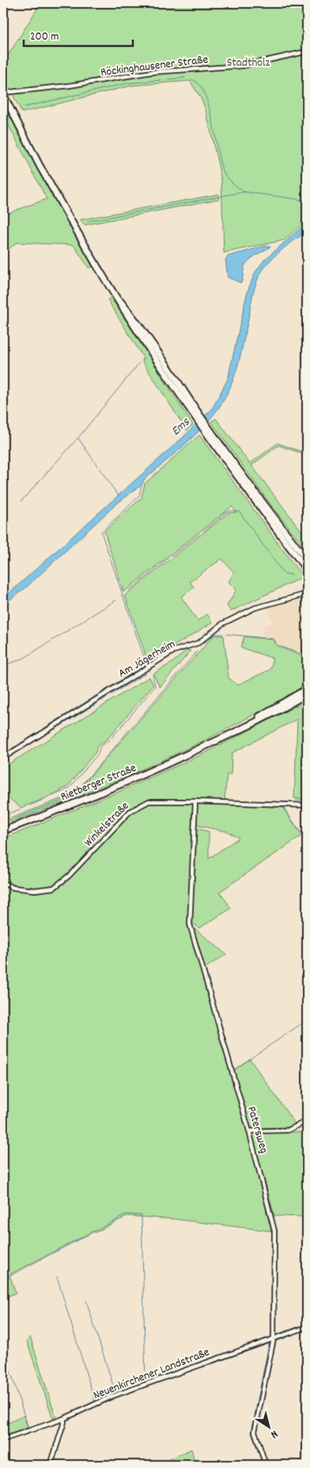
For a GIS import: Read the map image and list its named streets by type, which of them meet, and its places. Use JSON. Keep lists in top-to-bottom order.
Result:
{
  "streets": {
    "main road": ["Rietberger Straße"],
    "street": [
      "Röckinghausener Straße",
      "Am Jägerheim",
      "Winkelstraße",
      "Patersweg",
      "Neuenkirchener Landstraße"
    ]
  },
  "crossings": [
    ["Winkelstraße", "Patersweg"],
    ["Patersweg", "Neuenkirchener Landstraße"]
  ],
  "water": ["Ems"],
  "parks": ["Stadtholz"],
  "scale_bar": "200 m",
  "north": "bottom right"
}
